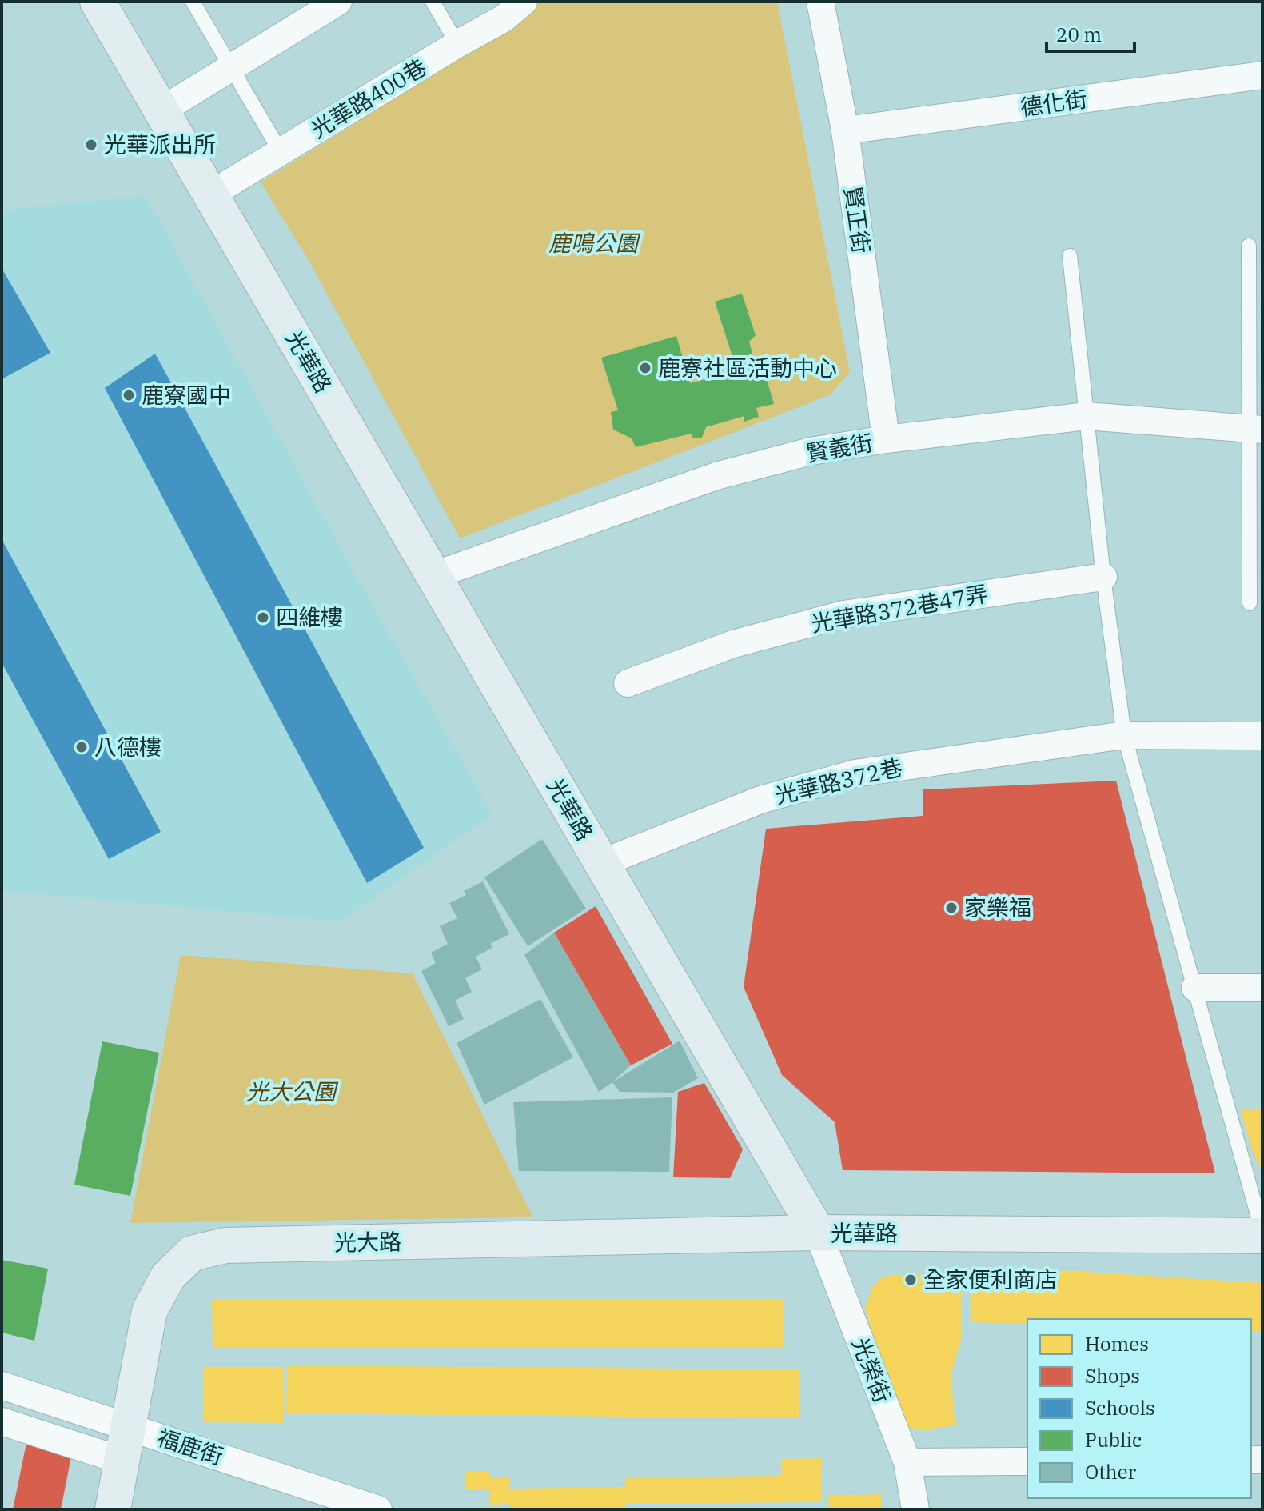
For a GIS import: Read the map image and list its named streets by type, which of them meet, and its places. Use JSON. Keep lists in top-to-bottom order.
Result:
{
  "streets": {
    "street": [
      "光華路400巷",
      "德化街",
      "賢正街",
      "光華路",
      "賢義街",
      "光華路372巷47弄",
      "光華路372巷",
      "光大路",
      "光榮街",
      "福鹿街"
    ]
  },
  "crossings": [
    ["光華路400巷", "光華路"],
    ["德化街", "賢正街"],
    ["賢正街", "賢義街"],
    ["光華路", "賢義街"],
    ["光華路", "光華路372巷"],
    ["光華路", "光大路"],
    ["光華路", "光榮街"],
    ["光大路", "光榮街"],
    ["光大路", "福鹿街"]
  ],
  "parks": ["鹿鳴公園", "光大公園"],
  "places": [
    "光華派出所",
    "鹿寮社區活動中心",
    "鹿寮國中",
    "四維樓",
    "八德樓",
    "家樂福",
    "全家便利商店"
  ],
  "legend": [
    "Homes",
    "Shops",
    "Schools",
    "Public",
    "Other"
  ],
  "scale_bar": "20 m"
}
